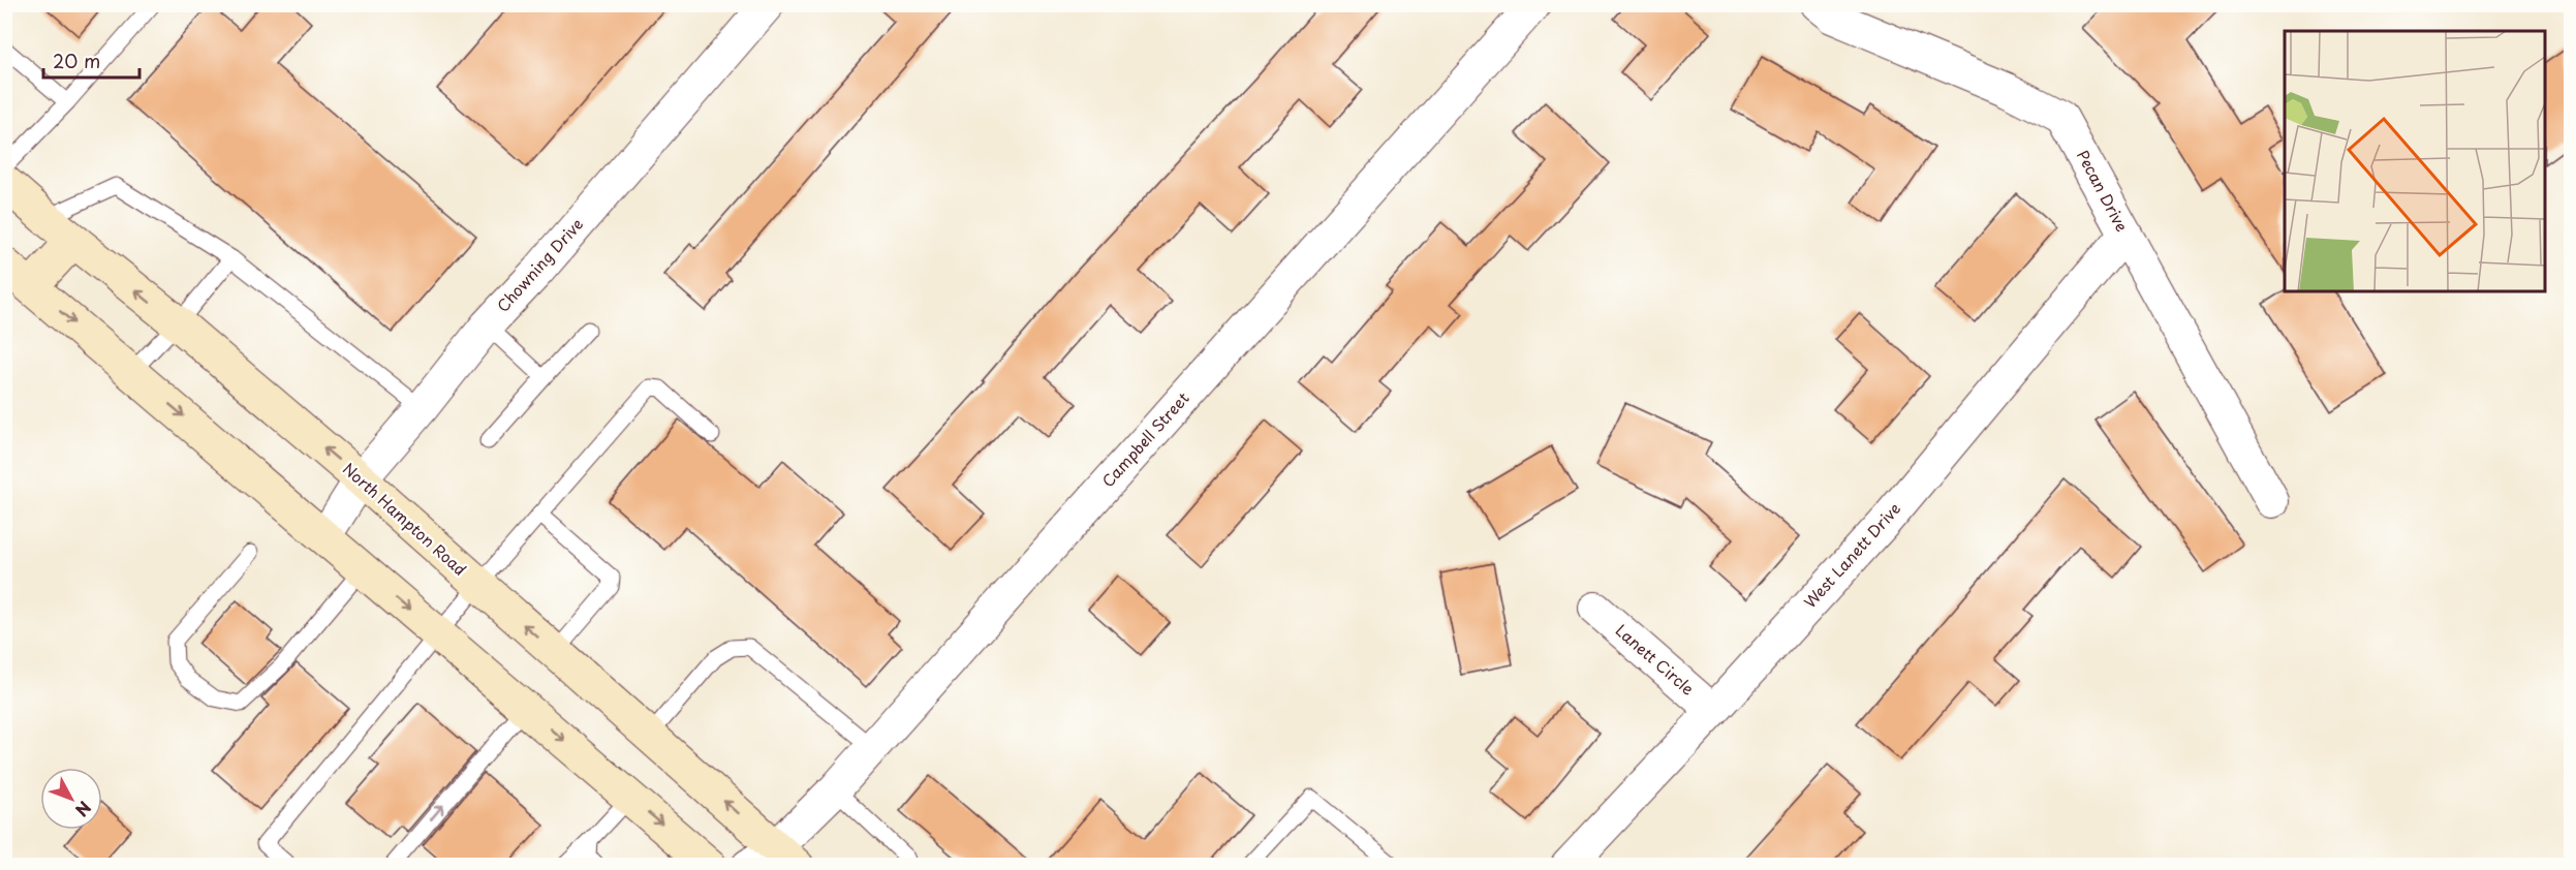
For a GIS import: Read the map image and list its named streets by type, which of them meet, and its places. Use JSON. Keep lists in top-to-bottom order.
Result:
{
  "streets": {
    "main road": ["North Hampton Road"],
    "street": [
      "Pecan Drive",
      "Chowning Drive",
      "Campbell Street",
      "West Lanett Drive",
      "Lanett Circle"
    ]
  },
  "crossings": [
    ["Pecan Drive", "West Lanett Drive"],
    ["Chowning Drive", "North Hampton Road"],
    ["Campbell Street", "North Hampton Road"],
    ["West Lanett Drive", "Lanett Circle"]
  ],
  "scale_bar": "20 m",
  "north": "bottom right"
}
